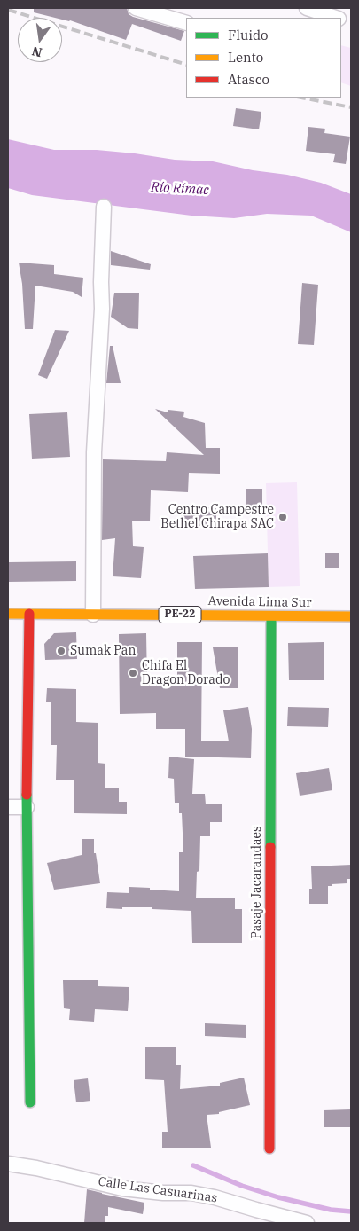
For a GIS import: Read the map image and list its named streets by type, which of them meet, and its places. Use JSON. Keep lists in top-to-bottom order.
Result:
{
  "streets": {
    "main road": ["Avenida Lima Sur", "PE-22", "Pasaje Jacarandaes"],
    "street": ["Calle Las Casuarinas"]
  },
  "crossings": [
    ["Avenida Lima Sur", "Pasaje Jacarandaes"]
  ],
  "water": ["Río Rímac"],
  "places": ["Centro Campestre Bethel Chirapa SAC", "Sumak Pan", "Chifa El Dragon Dorado"],
  "legend": ["Fluido", "Lento", "Atasco"],
  "north": "bottom"
}
